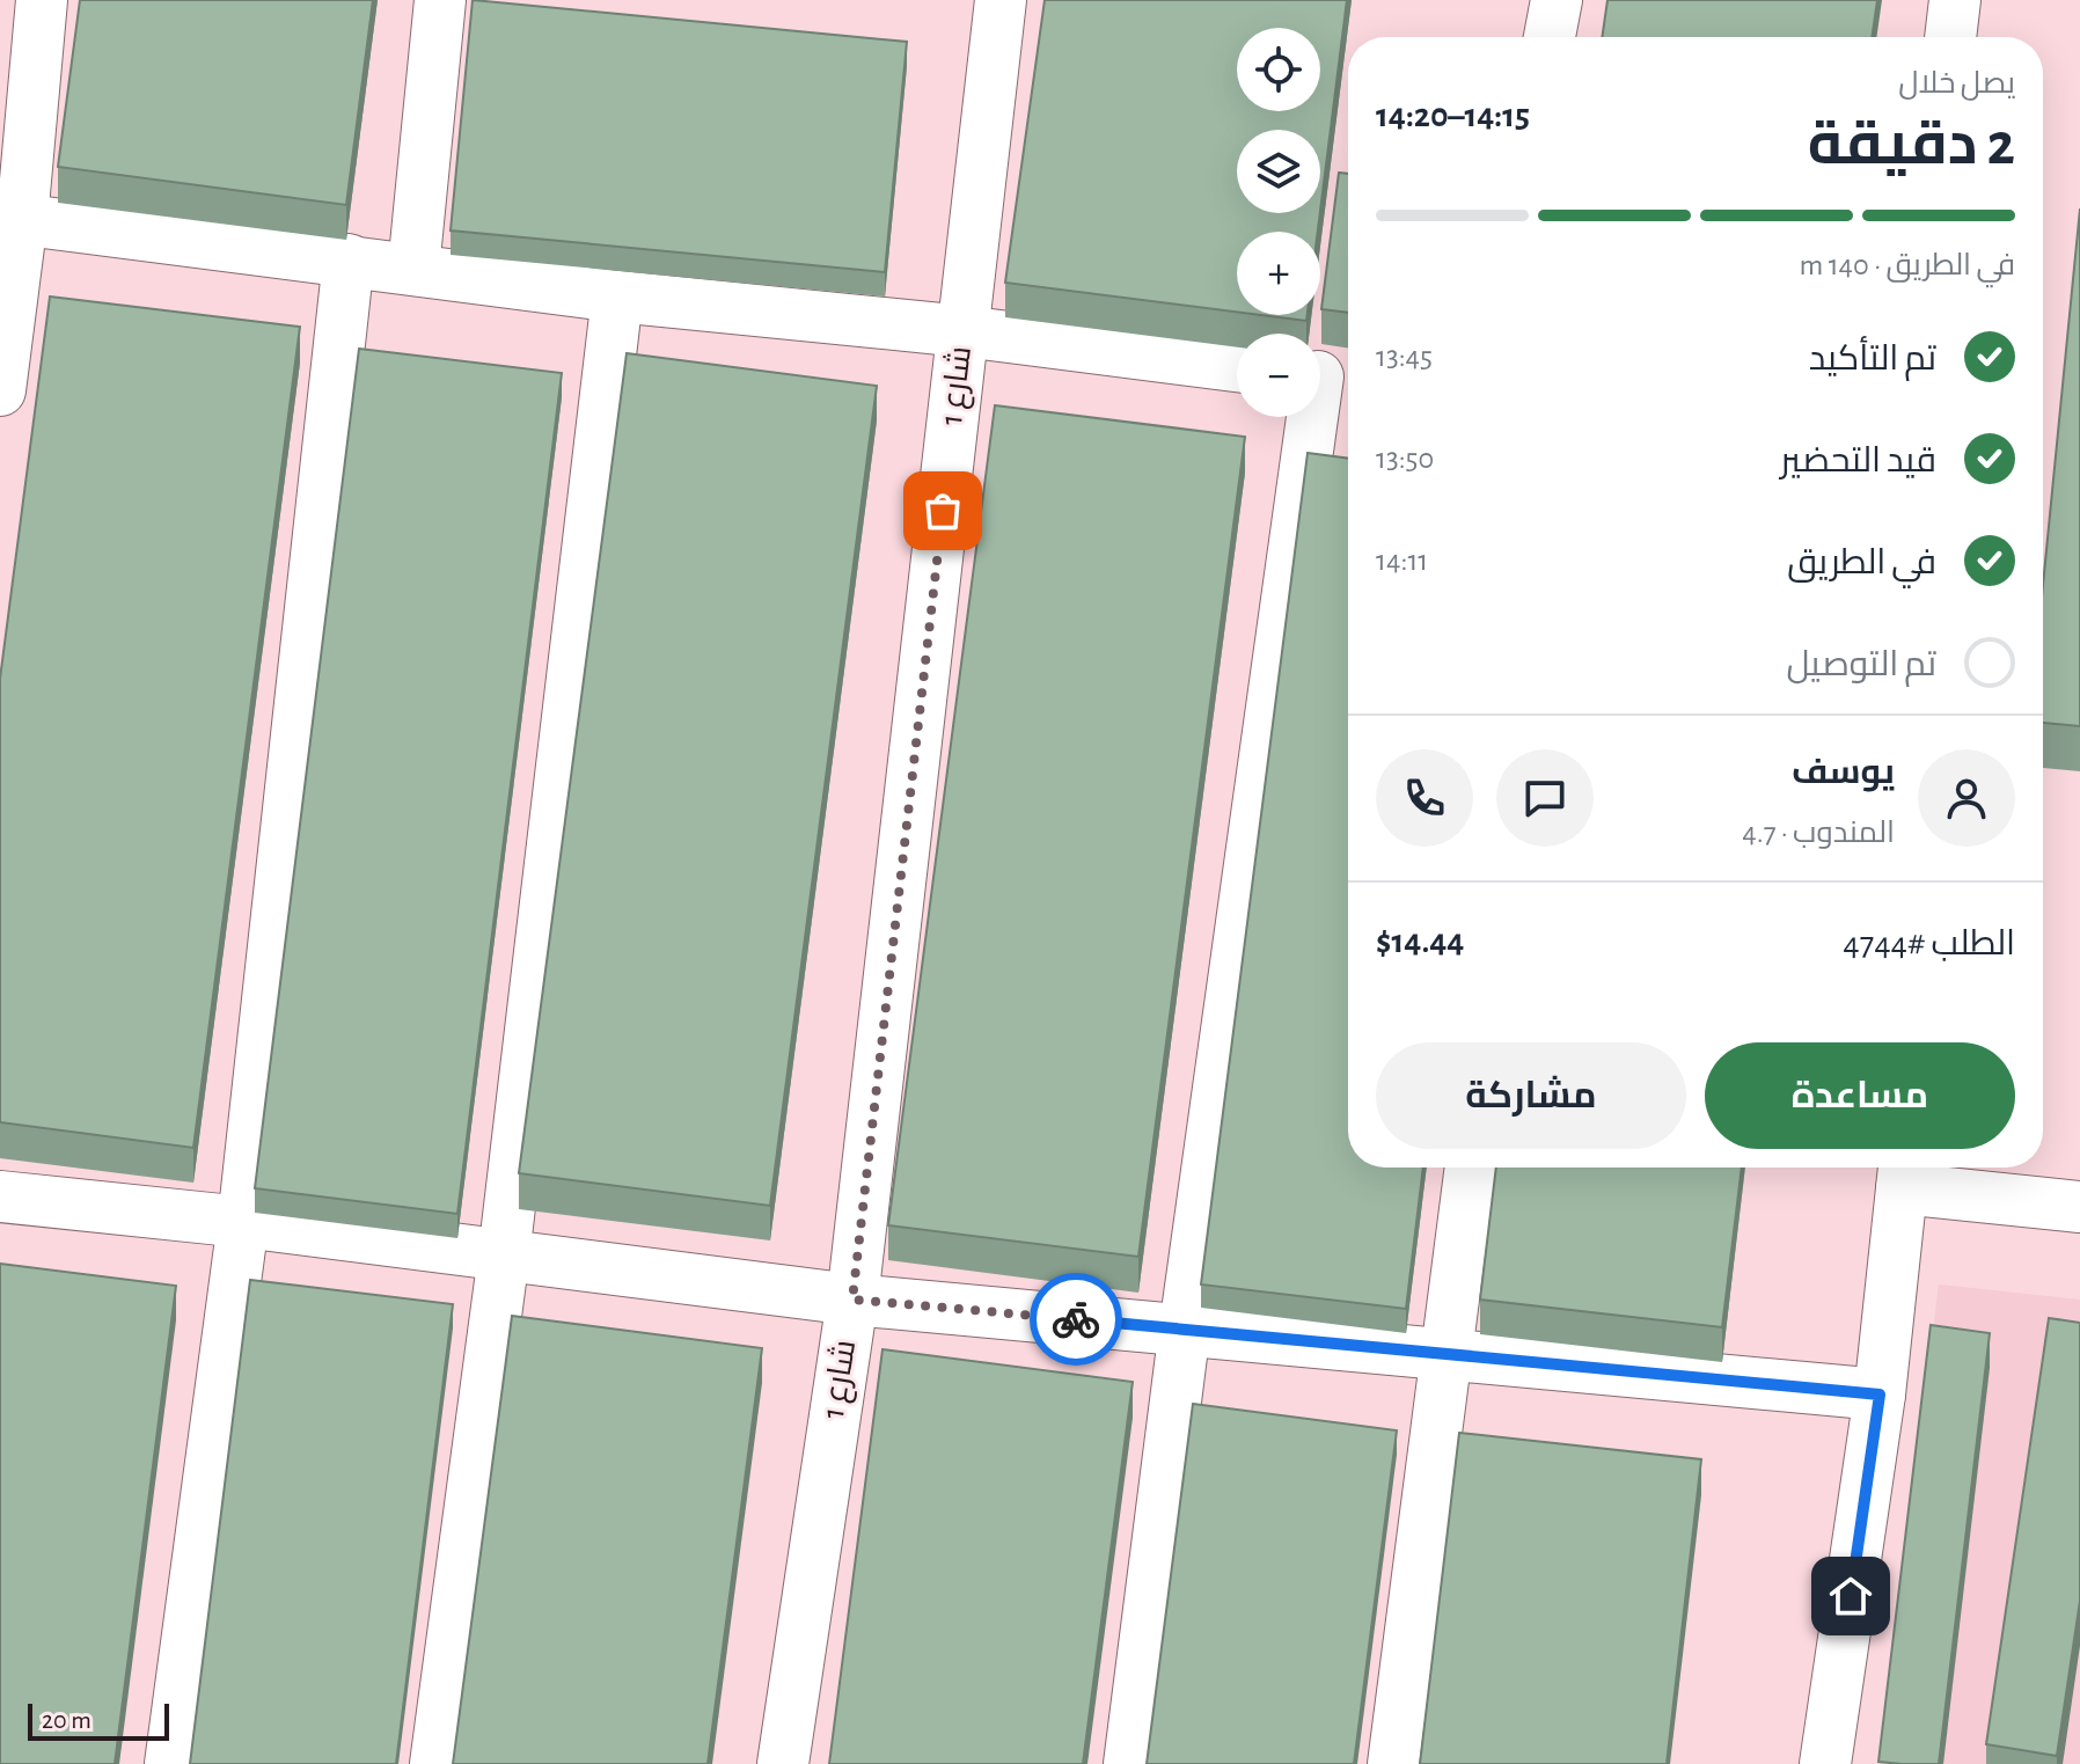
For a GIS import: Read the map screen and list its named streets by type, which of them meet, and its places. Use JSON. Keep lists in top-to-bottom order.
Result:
{
  "streets": {
    "street": ["شارع 1"]
  },
  "scale_bar": "20 m",
  "page": {
    "map_buttons": ["+", "−"],
    "heading": ["2 دقيقة", "يصل خلال", "14:15–14:20"],
    "panel": [
      "يوسف",
      "المندوب · 4.7",
      "الطلب #4744",
      "$14.44"
    ],
    "bar": "في الطريق · 140 m",
    "list": [
      ["تم التأكيد", "13:45"],
      ["قيد التحضير", "13:50"],
      ["في الطريق", "14:11"],
      "تم التوصيل"
    ],
    "buttons": ["مساعدة", "مشاركة"],
    "scale": "20 m"
  }
}
